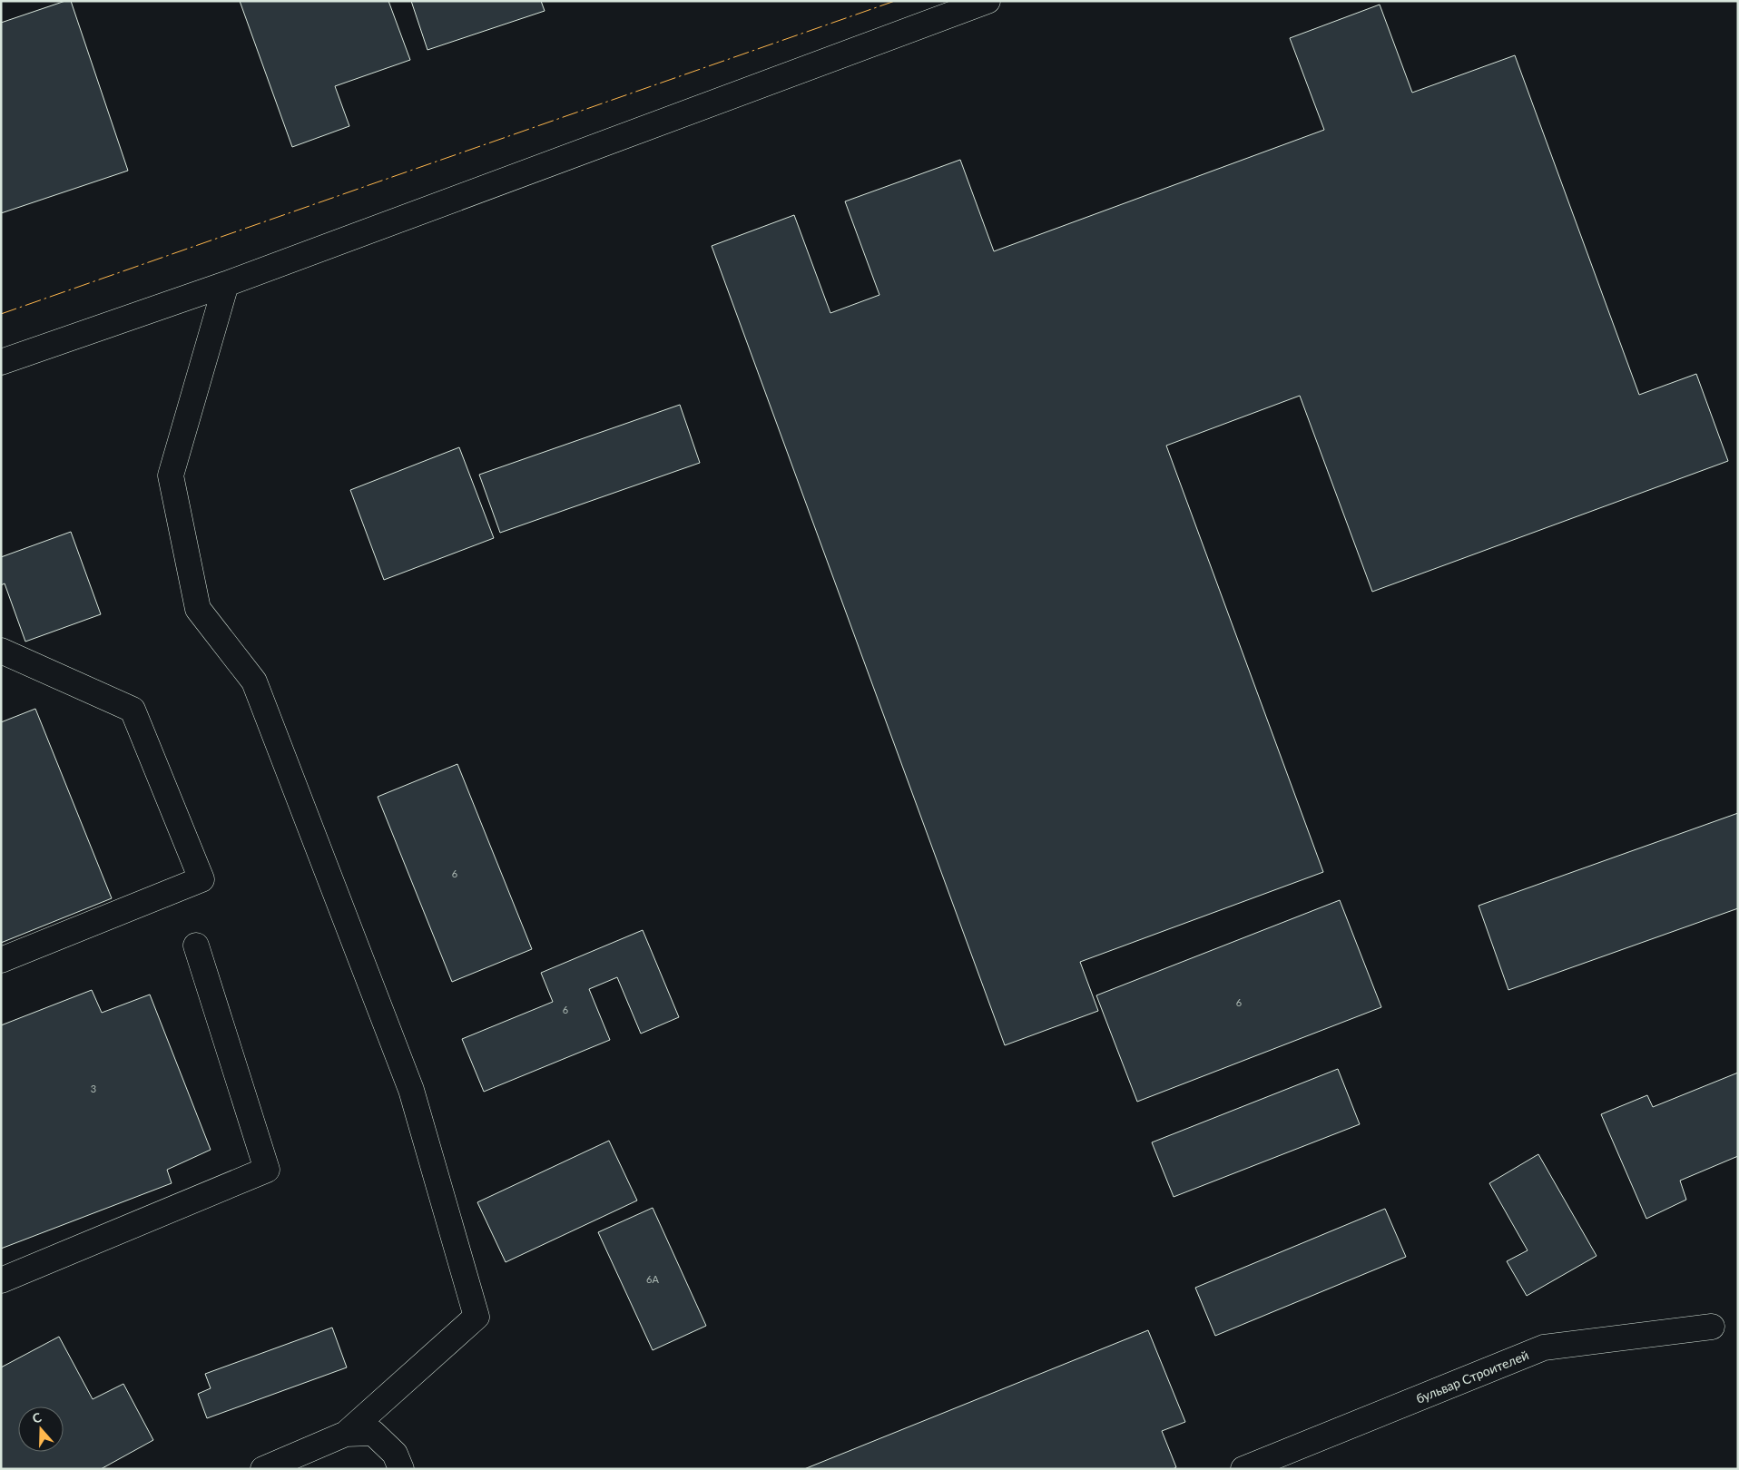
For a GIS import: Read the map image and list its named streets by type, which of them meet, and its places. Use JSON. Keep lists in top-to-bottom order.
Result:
{
  "streets": {
    "street": ["бульвар Строителей"]
  },
  "house_numbers": [
    "6",
    "6",
    "6",
    "3",
    "6А"
  ],
  "north": "top"
}
